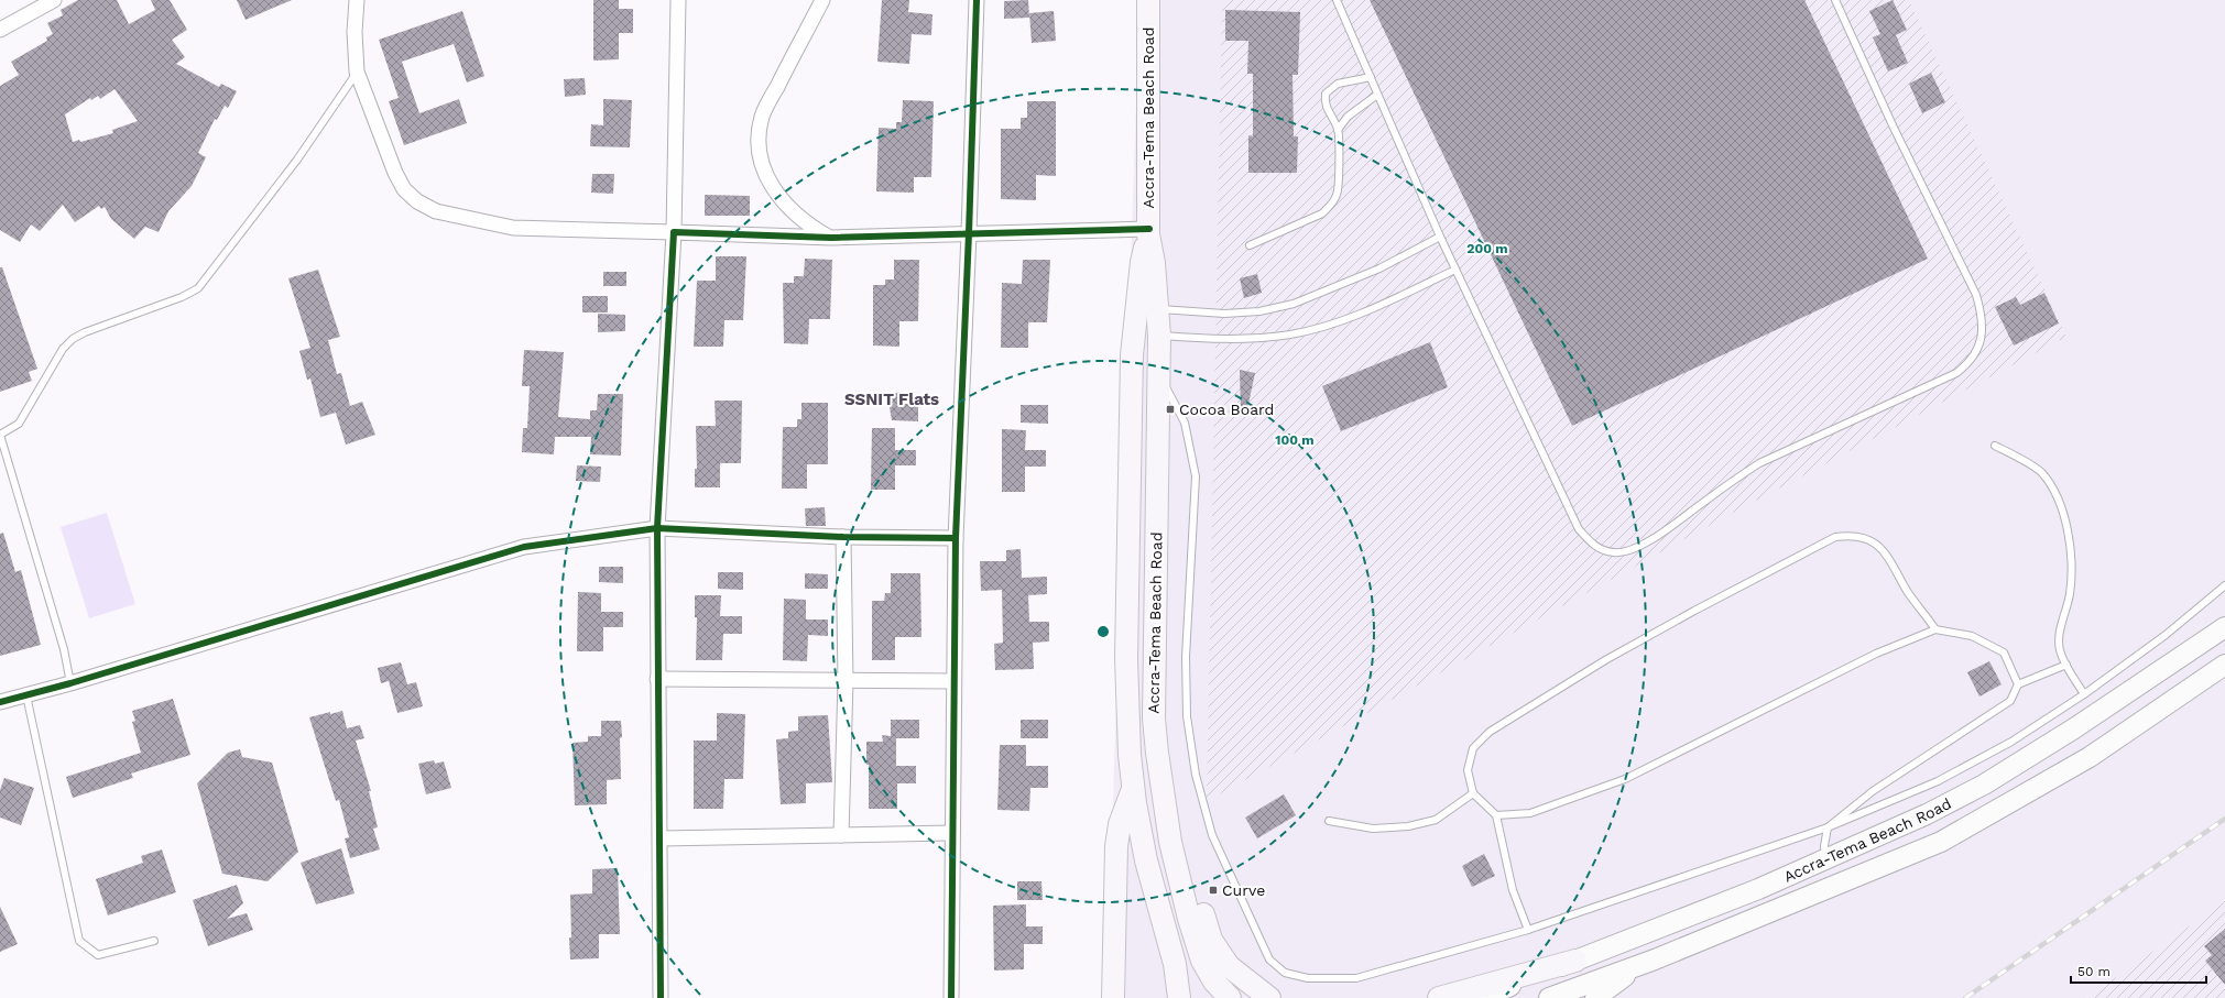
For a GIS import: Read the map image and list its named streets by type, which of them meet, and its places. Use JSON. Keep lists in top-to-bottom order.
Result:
{
  "streets": {
    "main road": ["Accra-Tema Beach Road"]
  },
  "districts": ["SSNIT Flats"],
  "places": {
    "transit": ["Cocoa Board", "Curve"]
  },
  "scale_bar": "50 m",
  "rings": ["200 m", "100 m"]
}
